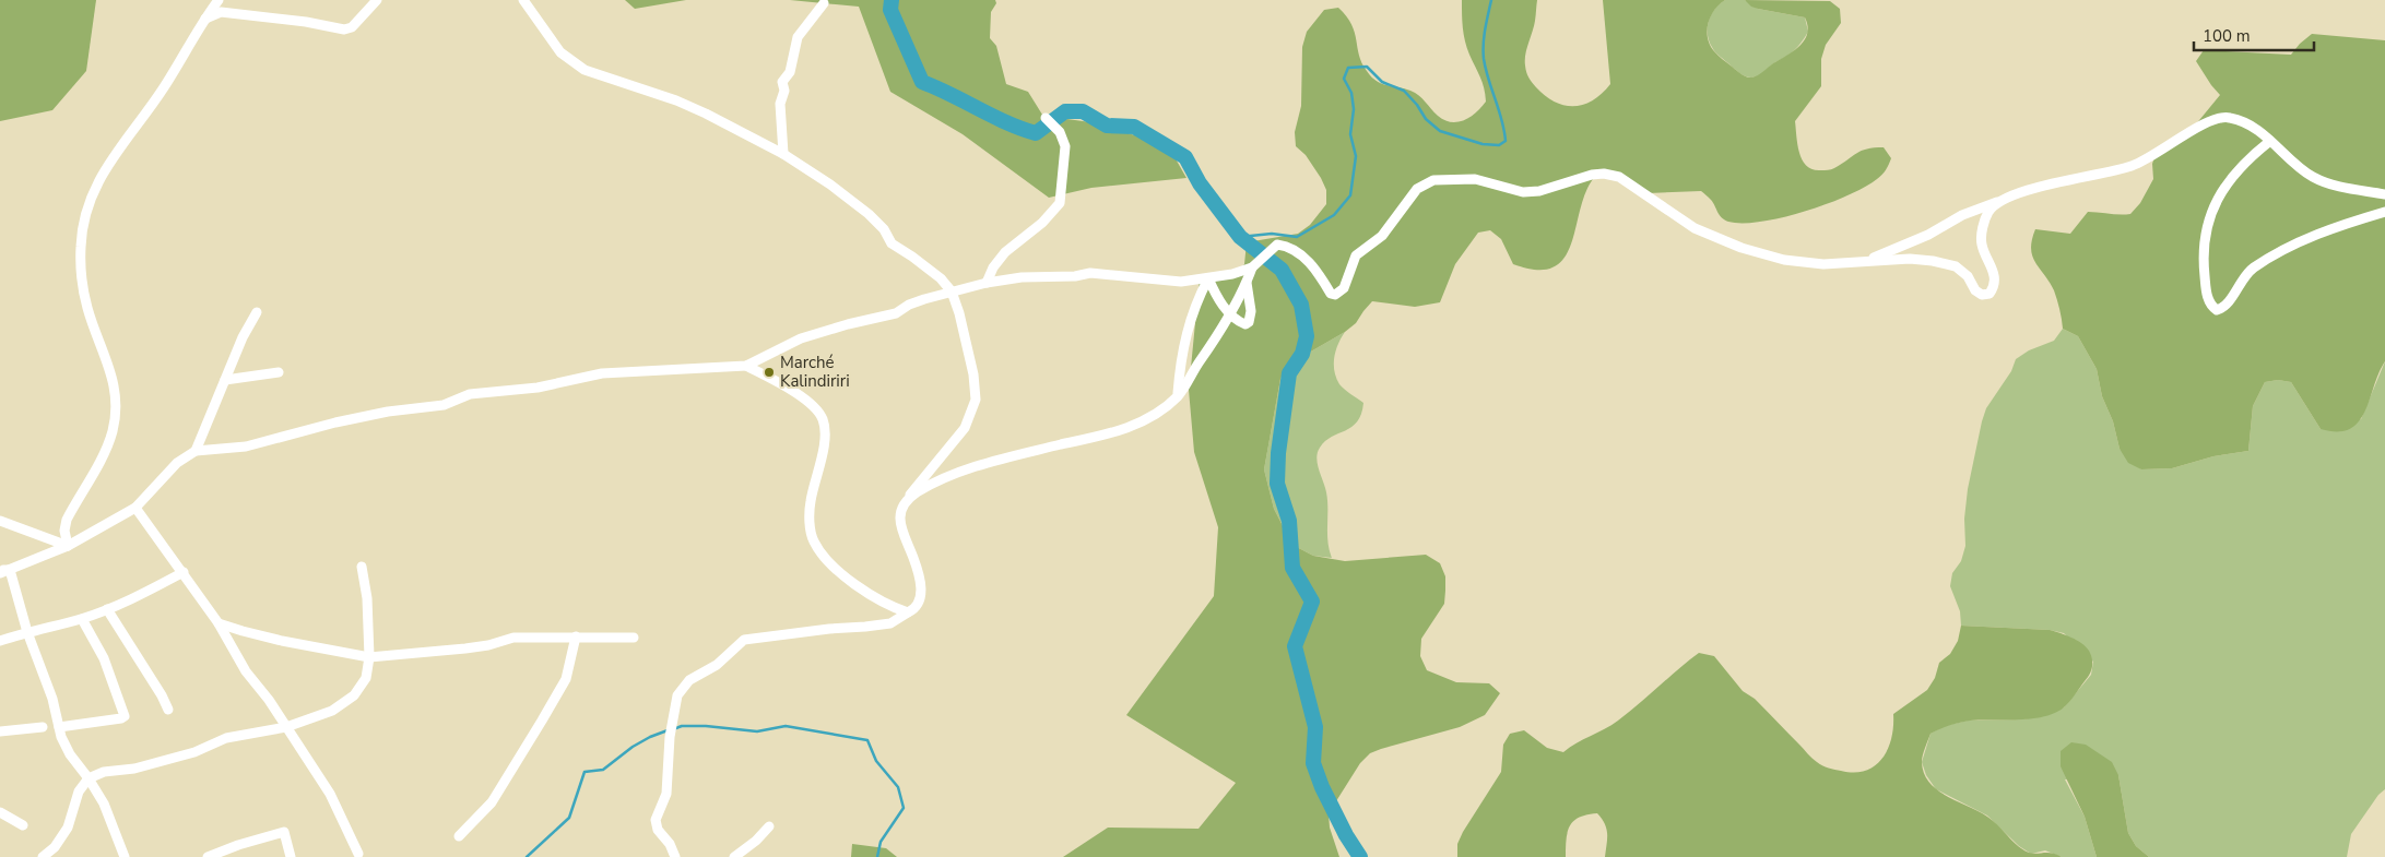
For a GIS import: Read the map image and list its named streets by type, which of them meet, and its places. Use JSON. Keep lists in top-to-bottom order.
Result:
{
  "places": ["Marché Kalindiriri"],
  "scale_bar": "100 m"
}
